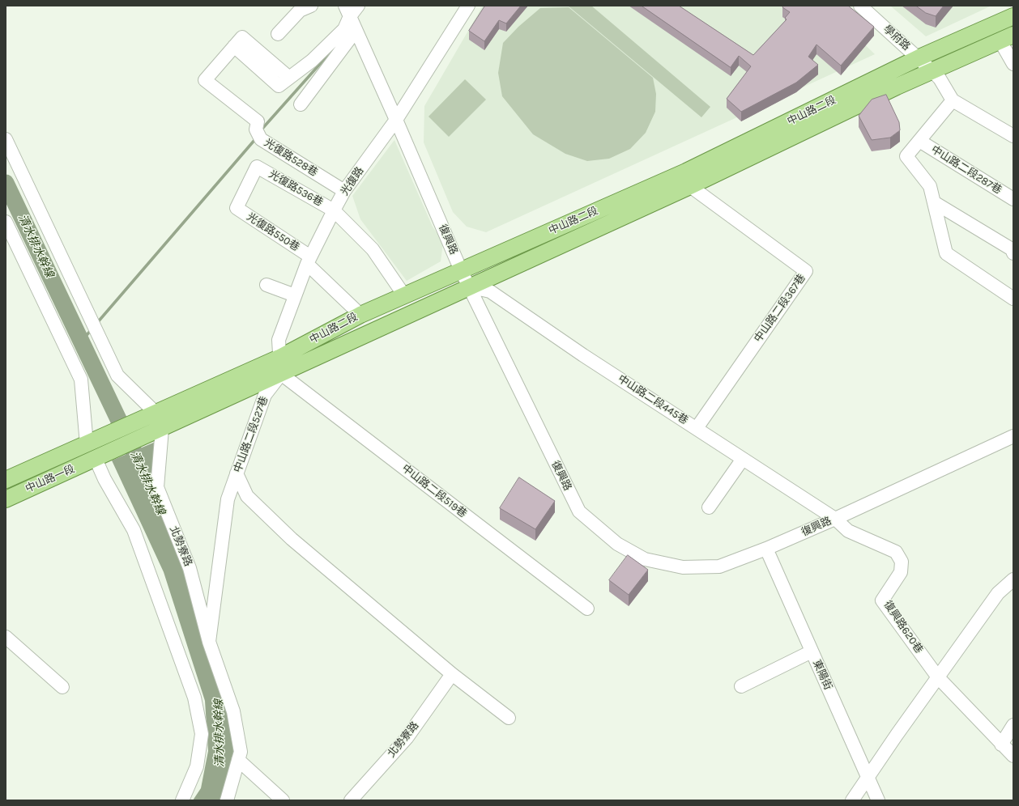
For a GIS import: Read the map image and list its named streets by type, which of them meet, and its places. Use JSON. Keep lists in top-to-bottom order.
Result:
{
  "streets": {
    "main road": ["中山路二段", "中山路一段"],
    "street": [
      "學府路",
      "光復路528巷",
      "中山路二段287巷",
      "光復路",
      "光復路536巷",
      "光復路550巷",
      "復興路",
      "中山路二段367巷",
      "中山路二段445巷",
      "中山路二段527巷",
      "中山路二段519巷",
      "北勢寮路",
      "復興路620巷",
      "東陽街"
    ]
  },
  "crossings": [
    ["學府路", "中山路二段"],
    ["中山路二段", "光復路"],
    ["中山路二段", "光復路536巷"],
    ["中山路二段", "光復路550巷"],
    ["中山路二段", "復興路"],
    ["中山路二段", "中山路二段367巷"],
    ["中山路二段", "中山路二段445巷"],
    ["中山路二段", "中山路二段527巷"],
    ["中山路二段", "中山路一段"],
    ["中山路二段", "中山路二段519巷"],
    ["中山路二段", "北勢寮路"],
    ["光復路528巷", "光復路"],
    ["光復路528巷", "復興路"],
    ["光復路", "光復路536巷"],
    ["光復路", "光復路550巷"],
    ["光復路", "復興路"],
    ["光復路", "中山路二段527巷"],
    ["光復路", "中山路二段519巷"],
    ["光復路536巷", "光復路550巷"],
    ["復興路", "中山路二段445巷"],
    ["復興路", "復興路620巷"],
    ["復興路", "東陽街"],
    ["中山路二段367巷", "中山路二段445巷"],
    ["中山路二段445巷", "復興路620巷"],
    ["中山路二段527巷", "中山路二段519巷"],
    ["中山路二段527巷", "北勢寮路"]
  ],
  "water": ["清水排水幹線"]
}
